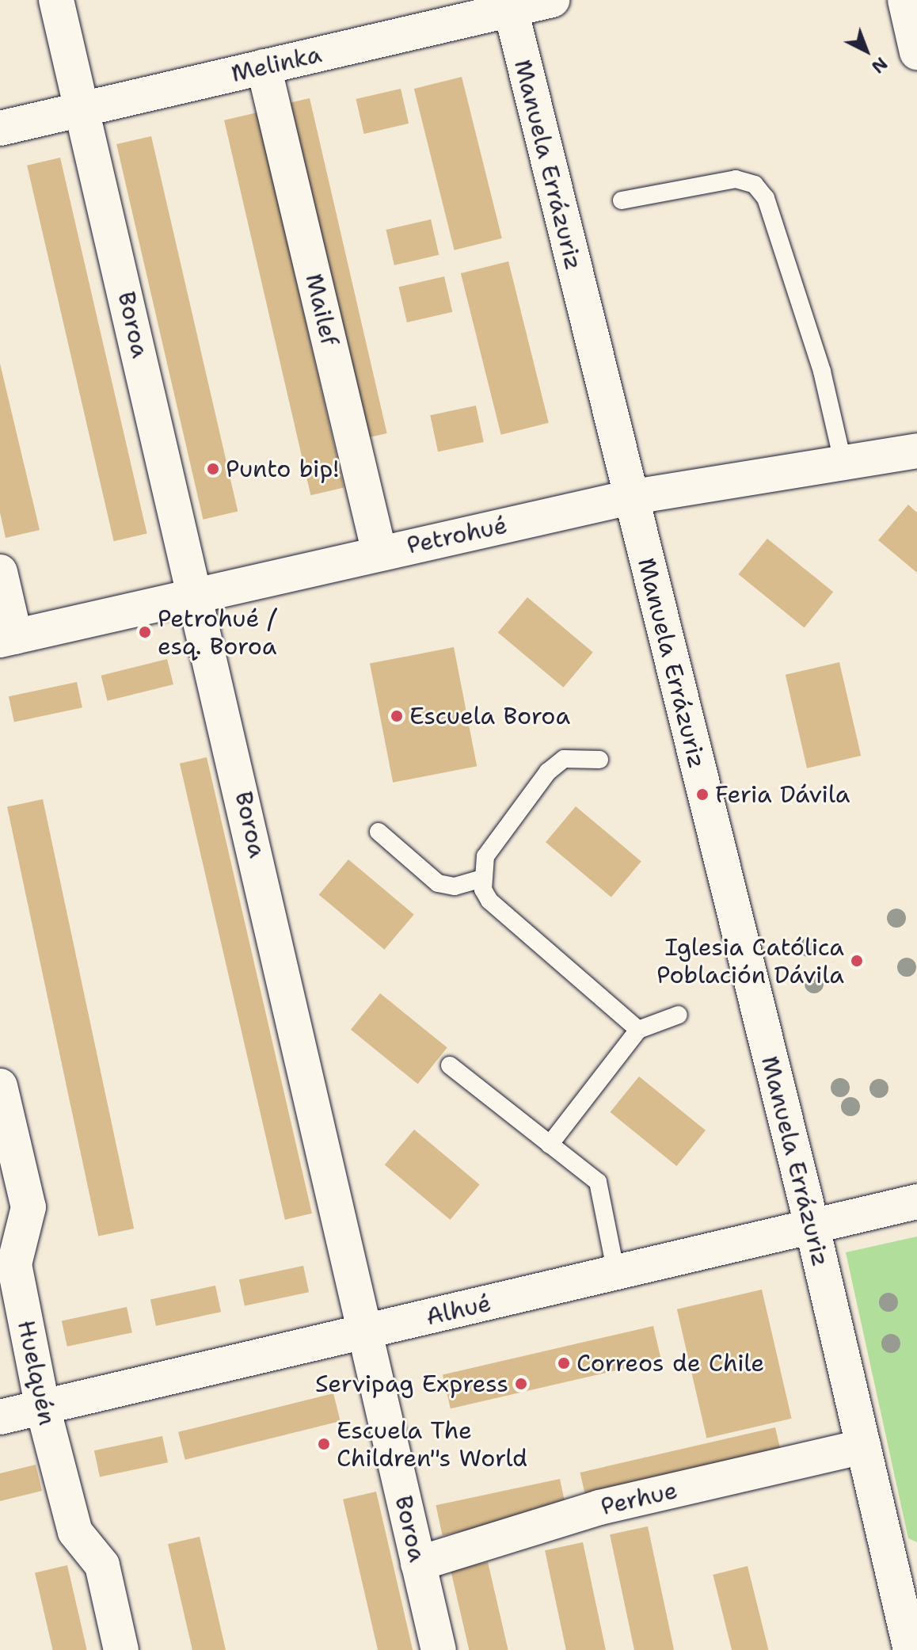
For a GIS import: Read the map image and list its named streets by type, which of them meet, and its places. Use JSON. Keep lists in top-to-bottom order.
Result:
{
  "streets": {
    "street": [
      "Melinka",
      "Manuela Errázuriz",
      "Mailef",
      "Boroa",
      "Petrohué",
      "Alhué",
      "Huelquén",
      "Perhue"
    ]
  },
  "crossings": [
    ["Melinka", "Manuela Errázuriz"],
    ["Melinka", "Mailef"],
    ["Melinka", "Boroa"],
    ["Manuela Errázuriz", "Petrohué"],
    ["Manuela Errázuriz", "Alhué"],
    ["Manuela Errázuriz", "Perhue"],
    ["Mailef", "Petrohué"],
    ["Boroa", "Petrohué"],
    ["Boroa", "Alhué"],
    ["Boroa", "Perhue"],
    ["Alhué", "Huelquén"]
  ],
  "places": [
    "Punto bip!",
    "Petrohué / esq. Boroa",
    "Escuela Boroa",
    "Feria Dávila",
    "Iglesia Católica Población Dávila",
    "Correos de Chile",
    "Servipag Express",
    "Escuela The Children\"s World"
  ],
  "north": "bottom right"
}
